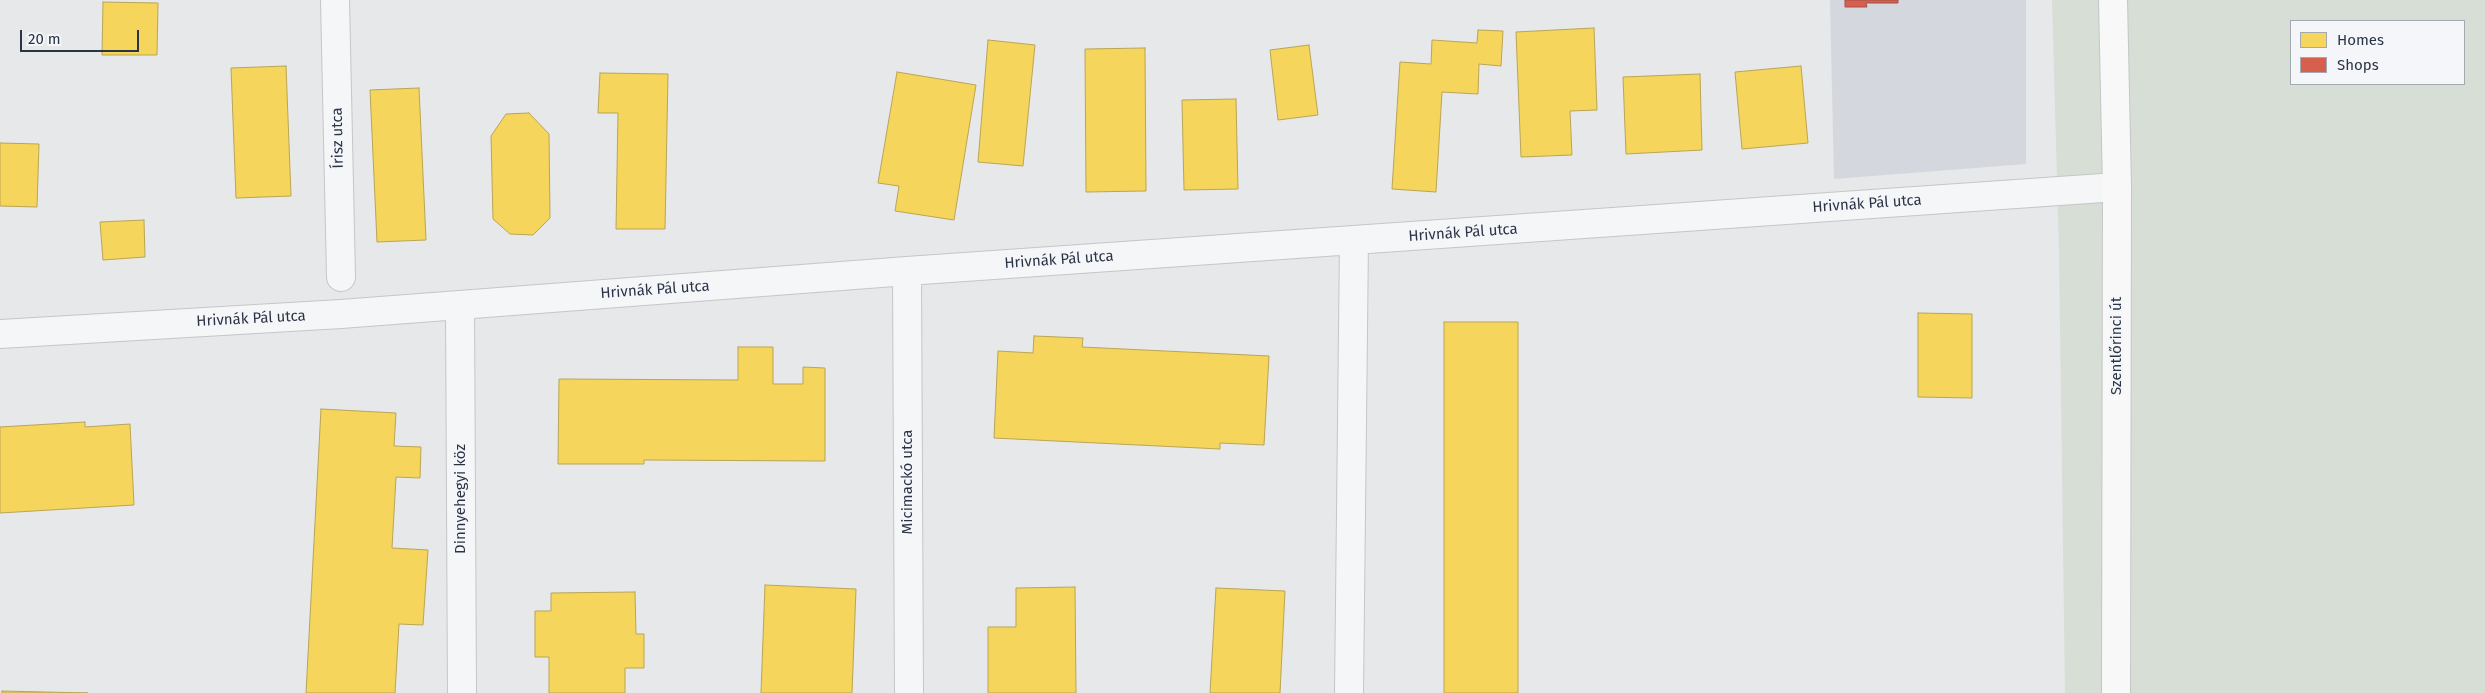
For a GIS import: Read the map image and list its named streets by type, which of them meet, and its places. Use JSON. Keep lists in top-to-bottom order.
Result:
{
  "streets": {
    "main road": ["Szentlőrinci út"],
    "street": [
      "Írisz utca",
      "Hrivnák Pál utca",
      "Micimackó utca",
      "Dinnyehegyi köz"
    ]
  },
  "crossings": [
    ["Hrivnák Pál utca", "Szentlőrinci út"],
    ["Hrivnák Pál utca", "Micimackó utca"],
    ["Hrivnák Pál utca", "Dinnyehegyi köz"]
  ],
  "legend": ["Homes", "Shops"],
  "scale_bar": "20 m"
}
